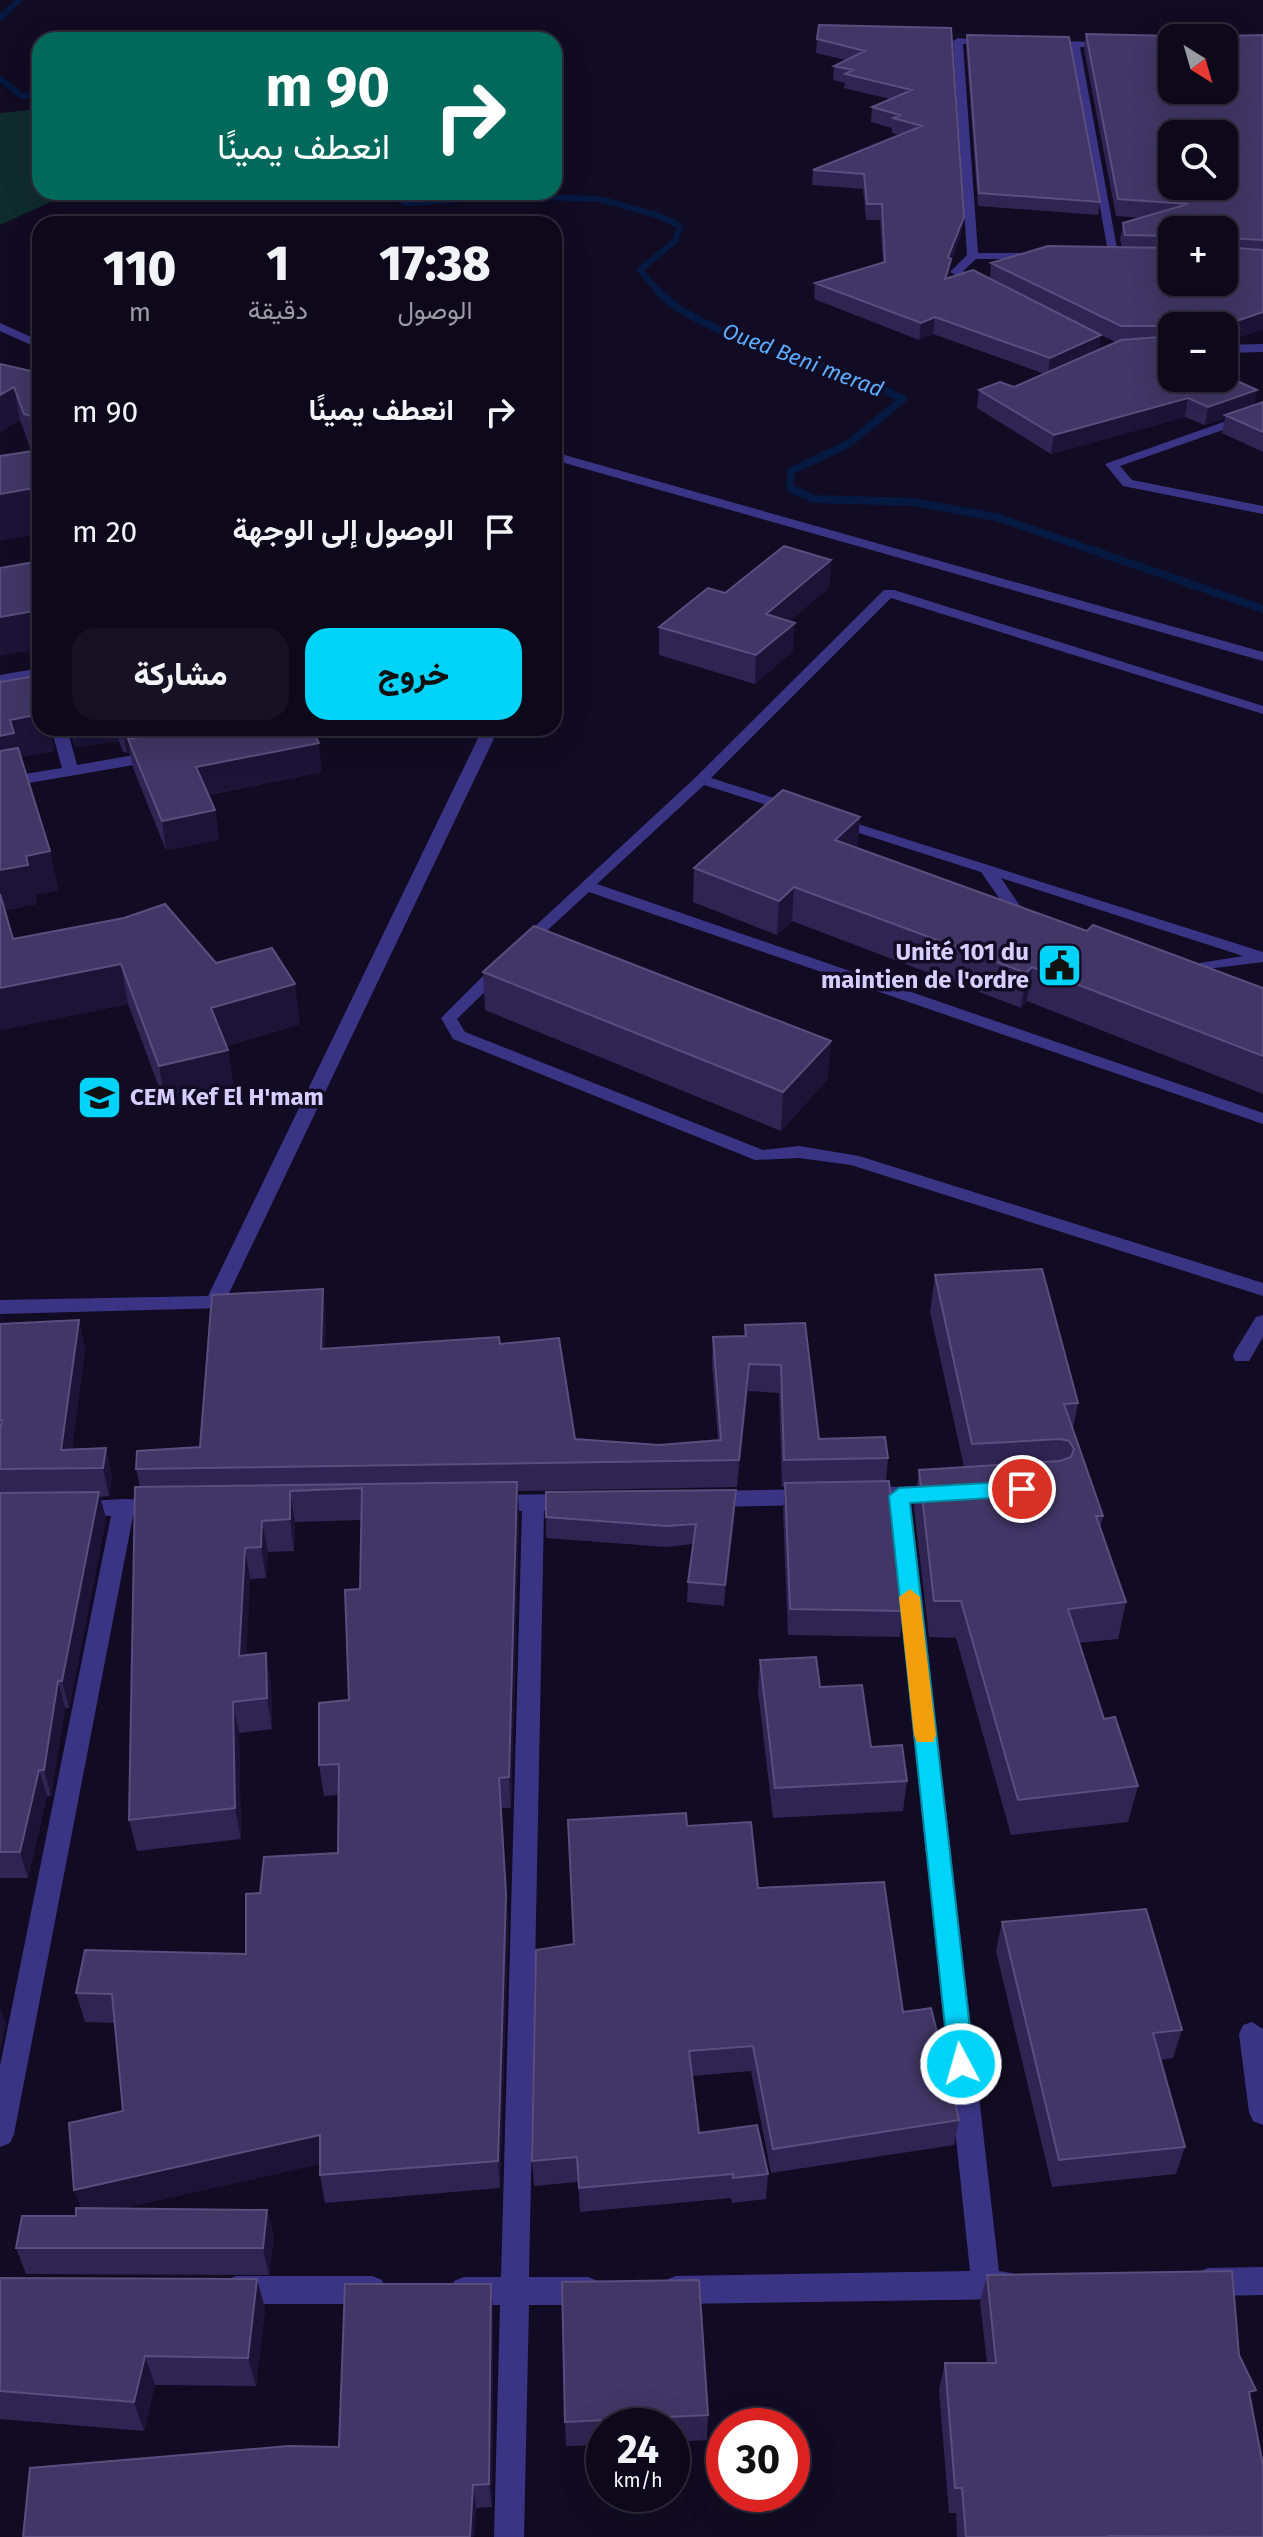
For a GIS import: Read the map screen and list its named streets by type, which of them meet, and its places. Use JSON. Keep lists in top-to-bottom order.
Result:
{
  "water": ["Oued Beni merad"],
  "places": {
    "public building": ["Unité 101 du maintien de l'ordre"],
    "school or university": ["CEM Kef El H'mam"]
  },
  "north": "bottom right",
  "page": {
    "map_buttons": ["+", "−"],
    "turn": ["90 m", "انعطف يمينًا"],
    "eta": [
      "17:38",
      "الوصول",
      "1",
      "دقيقة",
      "110",
      "m"
    ],
    "list": [
      {
        "name": "انعطف يمينًا",
        "value": "90 m"
      },
      {
        "name": "الوصول إلى الوجهة",
        "value": "20 m"
      }
    ],
    "buttons": ["خروج", "مشاركة"],
    "speed": "24 km/h",
    "limit": "30"
  }
}
